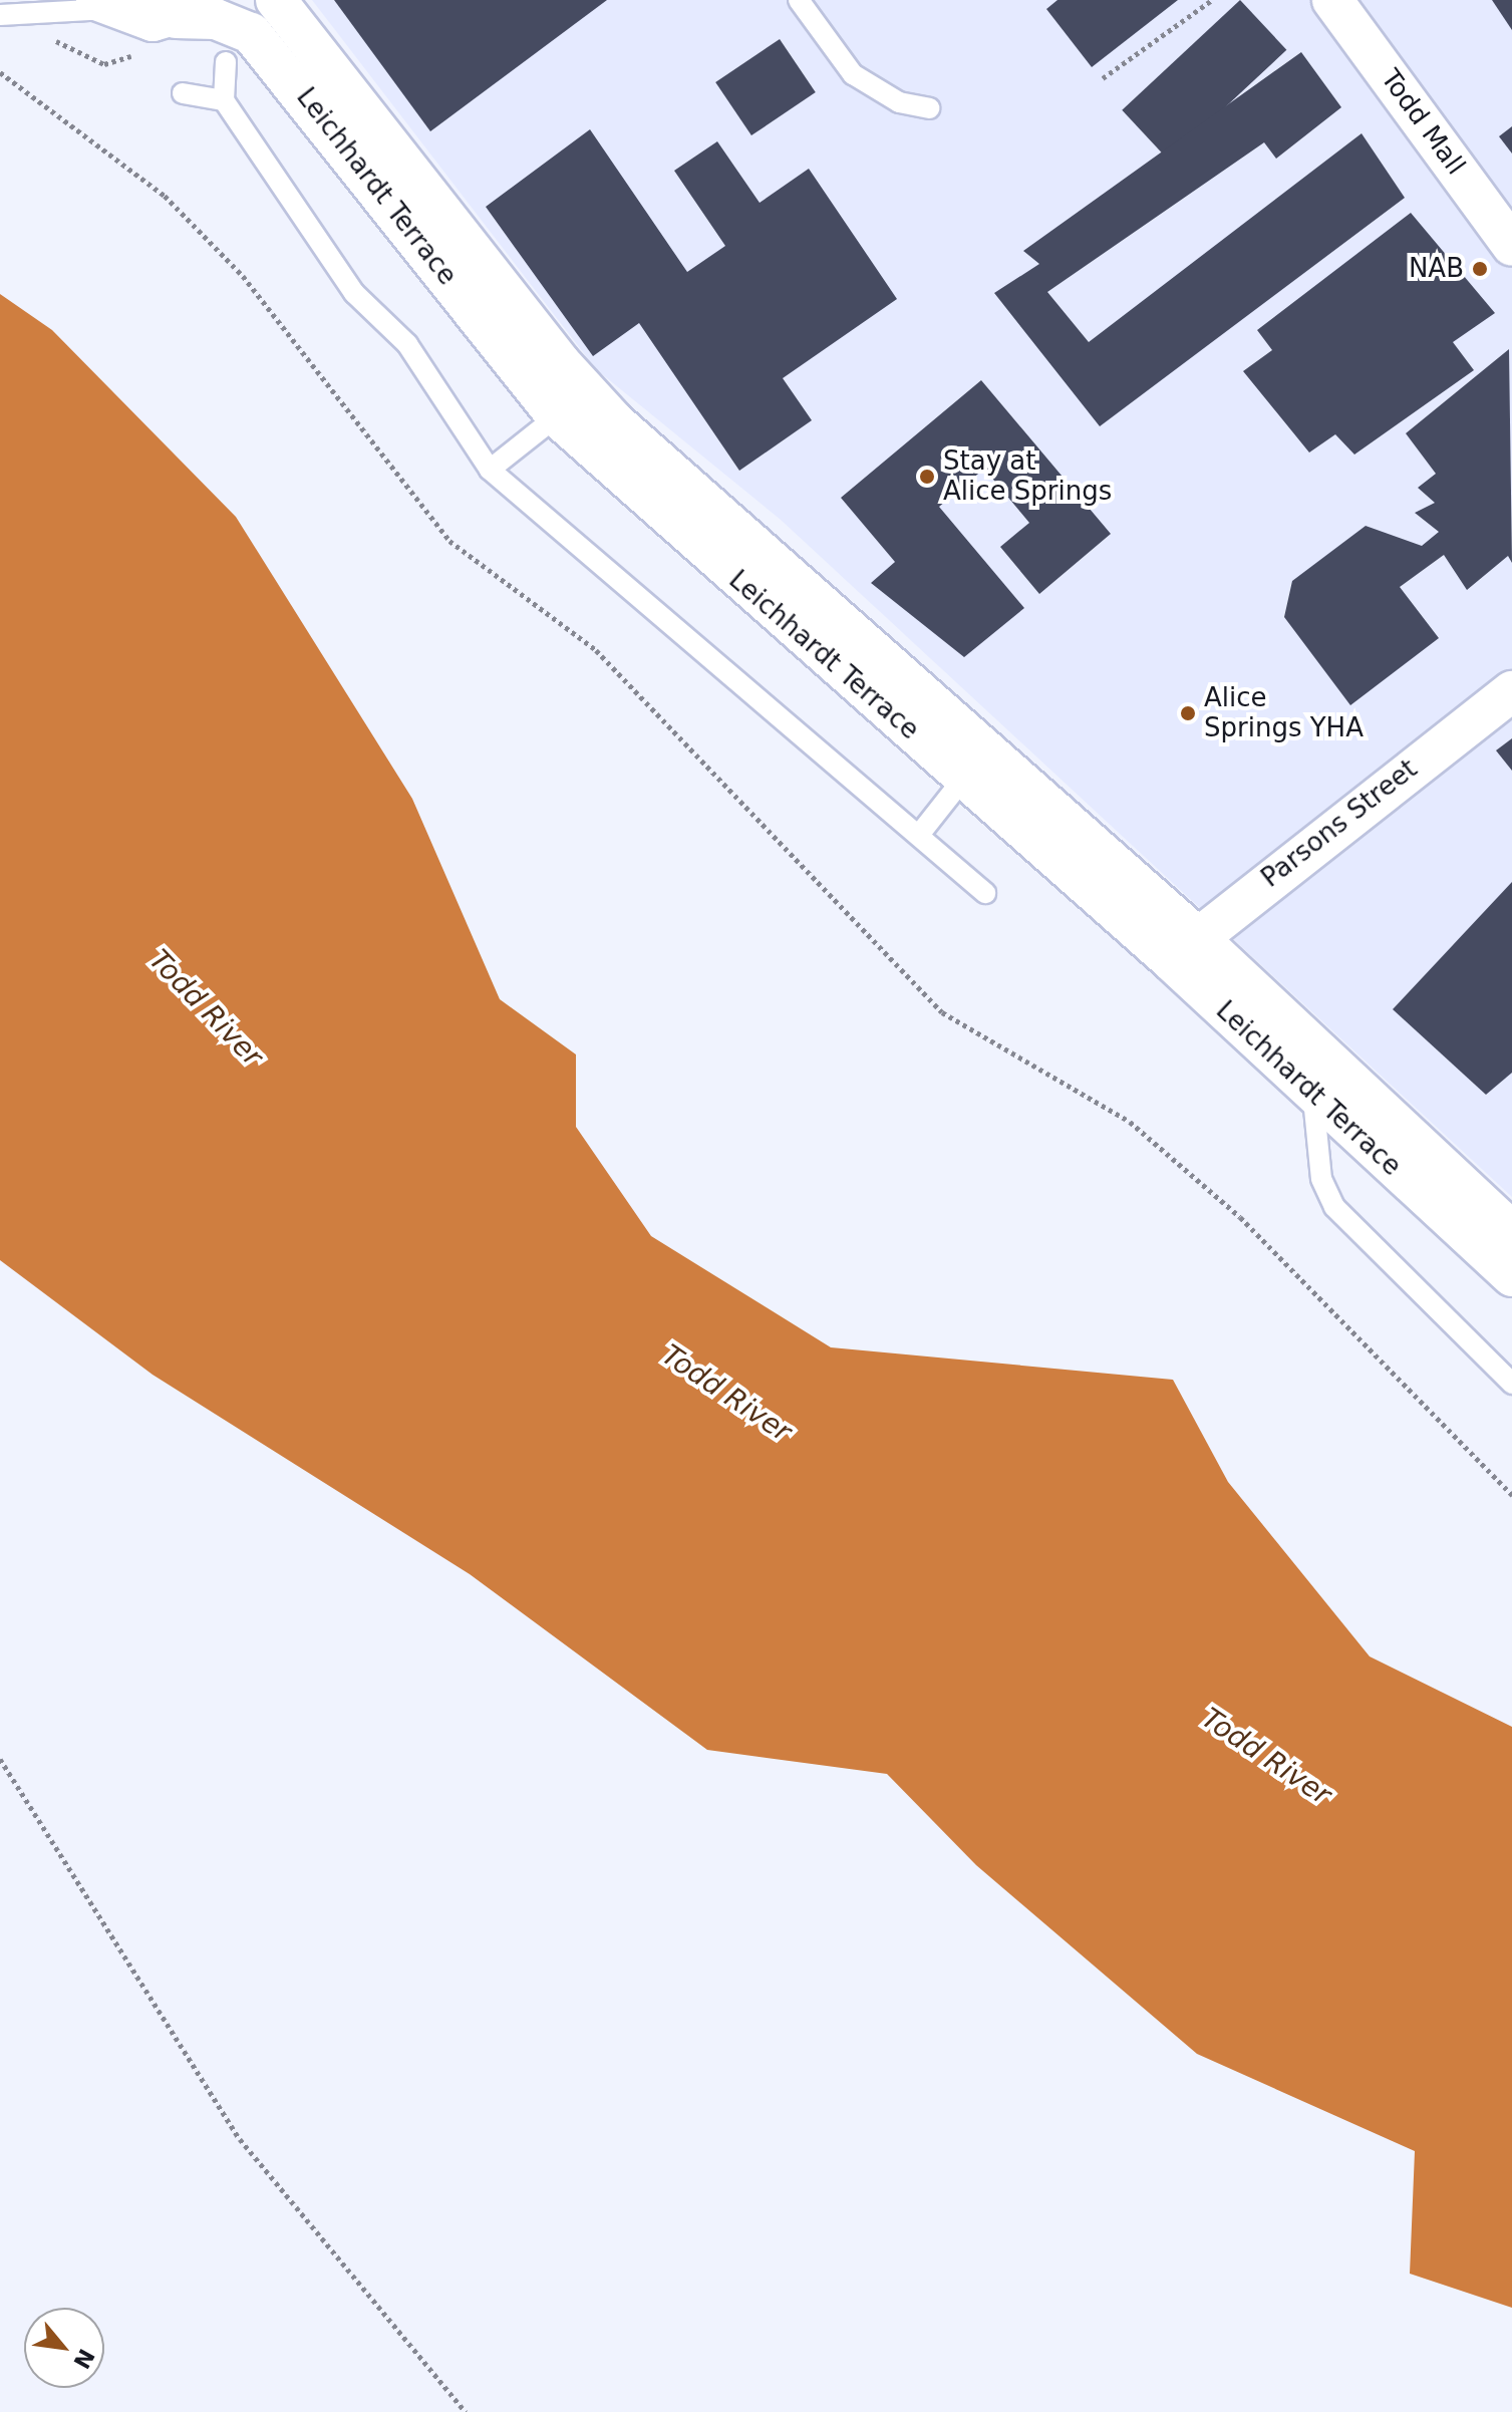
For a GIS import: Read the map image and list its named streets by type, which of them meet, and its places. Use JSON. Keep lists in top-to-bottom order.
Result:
{
  "streets": {
    "street": ["Todd Mall", "Leichhardt Terrace", "Parsons Street"]
  },
  "crossings": [
    ["Leichhardt Terrace", "Parsons Street"]
  ],
  "water": ["Todd River"],
  "places": ["NAB", "Stay at Alice Springs", "Alice Springs YHA"],
  "north": "bottom right"
}
